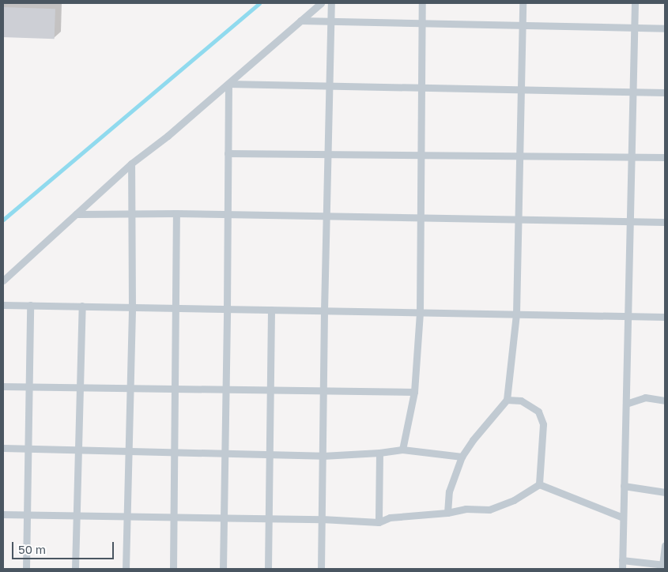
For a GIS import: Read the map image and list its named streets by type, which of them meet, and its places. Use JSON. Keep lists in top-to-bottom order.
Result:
{
  "scale_bar": "50 m"
}
